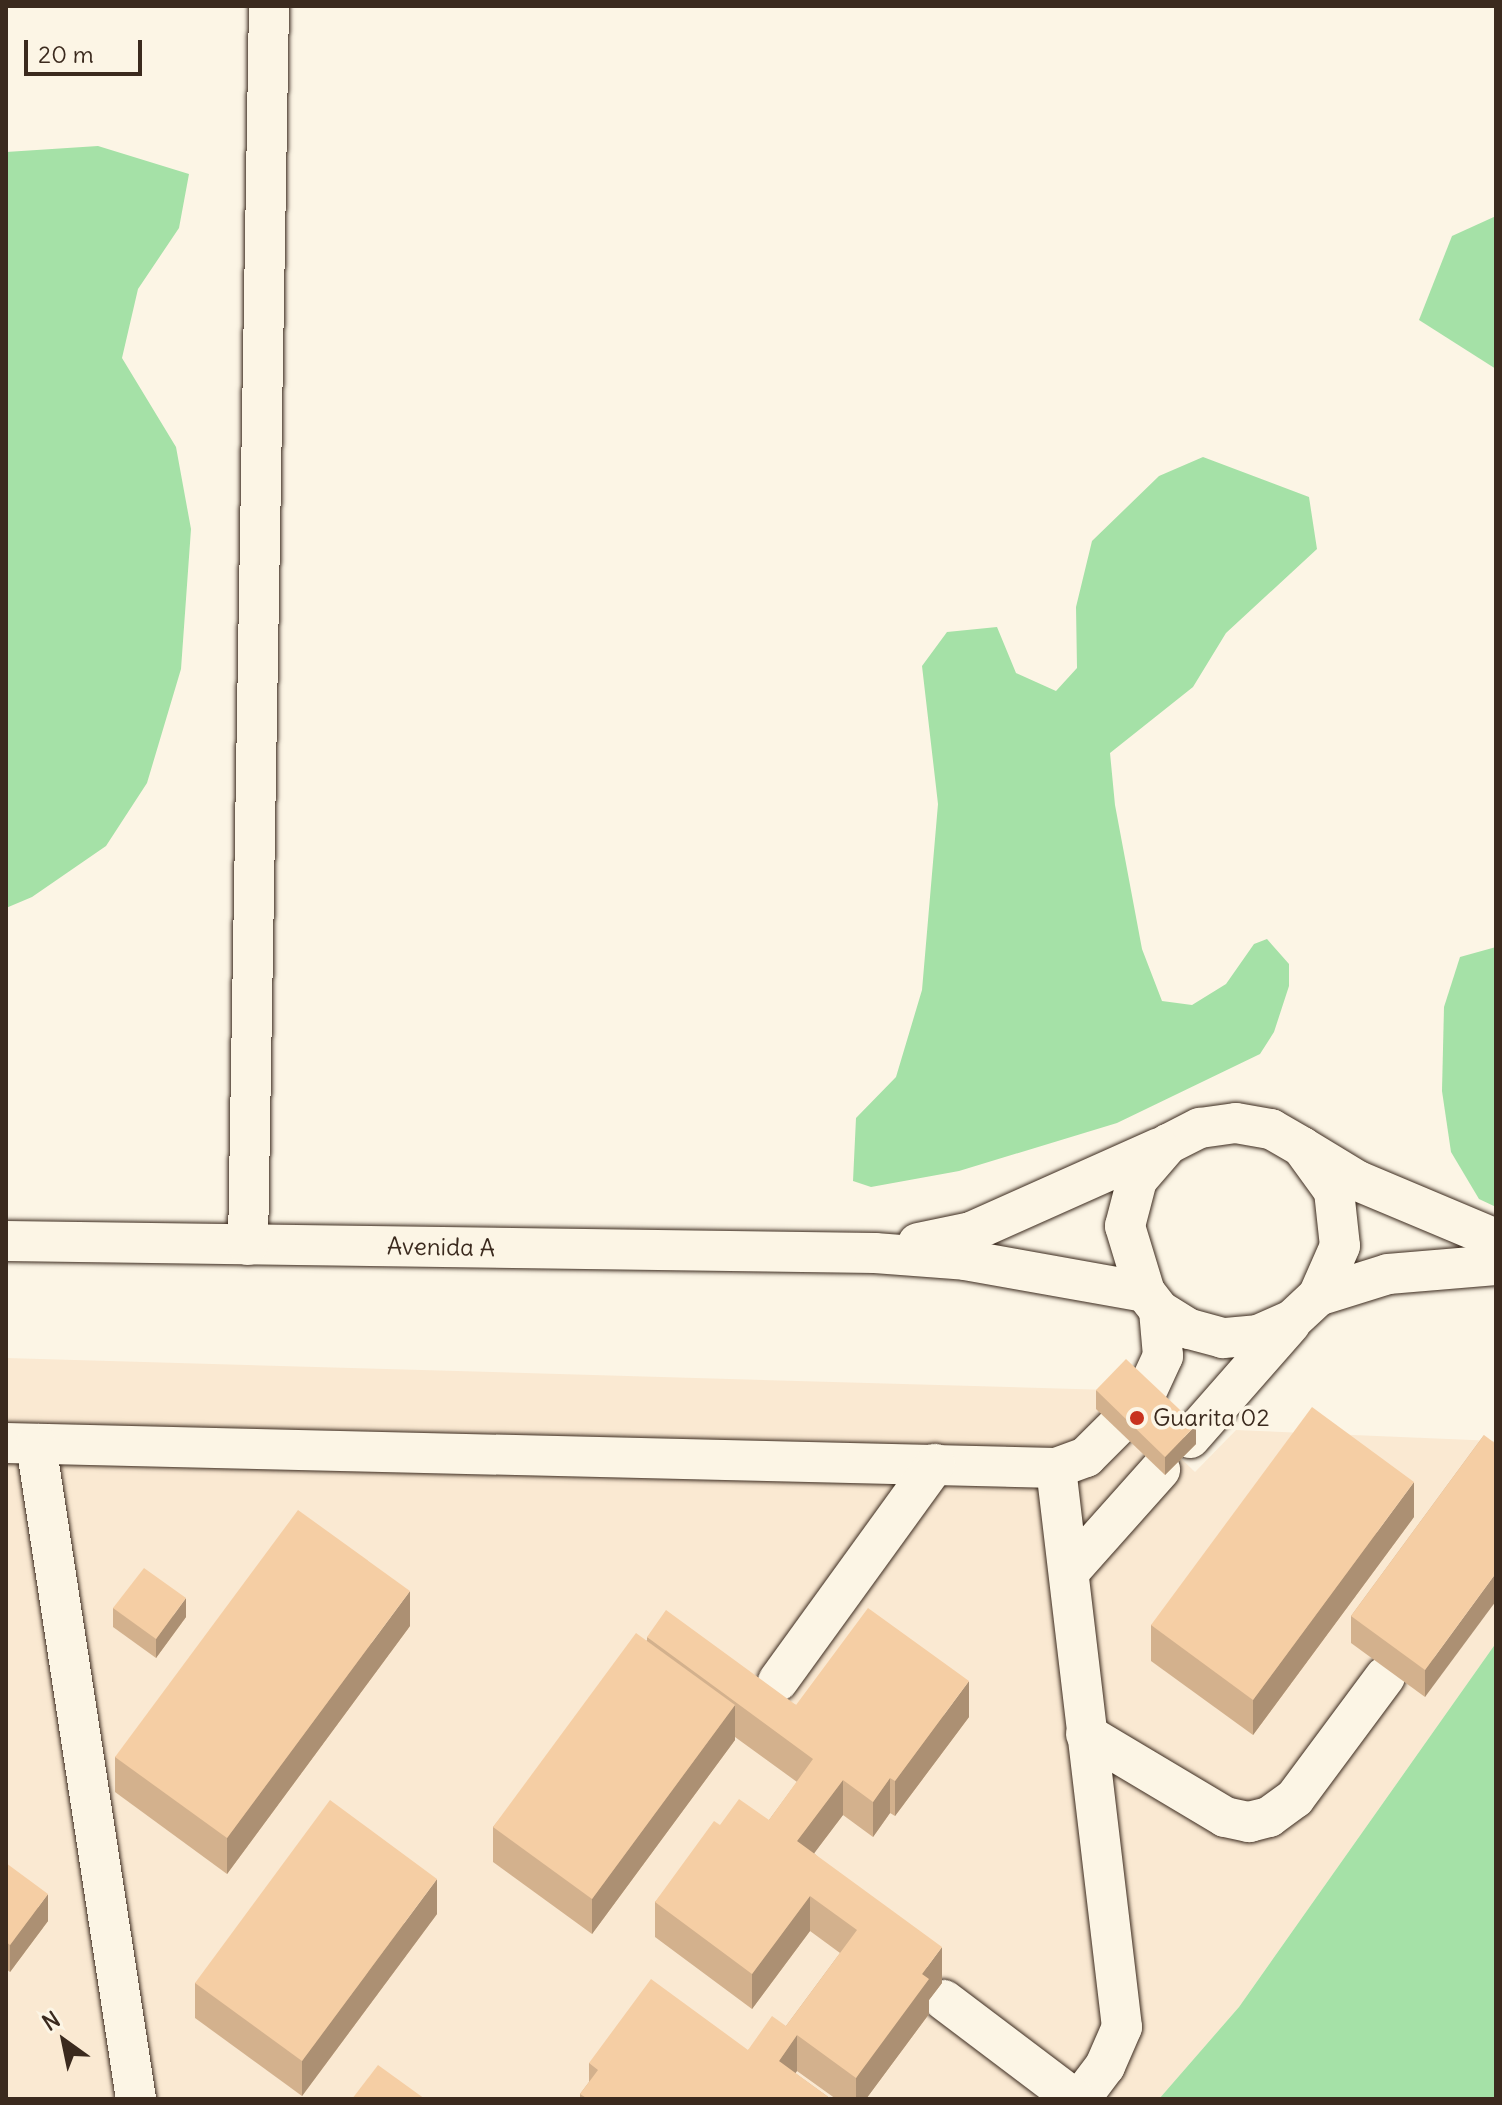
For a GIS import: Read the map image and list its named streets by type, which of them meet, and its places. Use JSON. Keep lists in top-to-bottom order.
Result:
{
  "streets": {
    "street": ["Avenida A"]
  },
  "places": ["Guarita 02"],
  "scale_bar": "20 m",
  "north": "top left"
}
